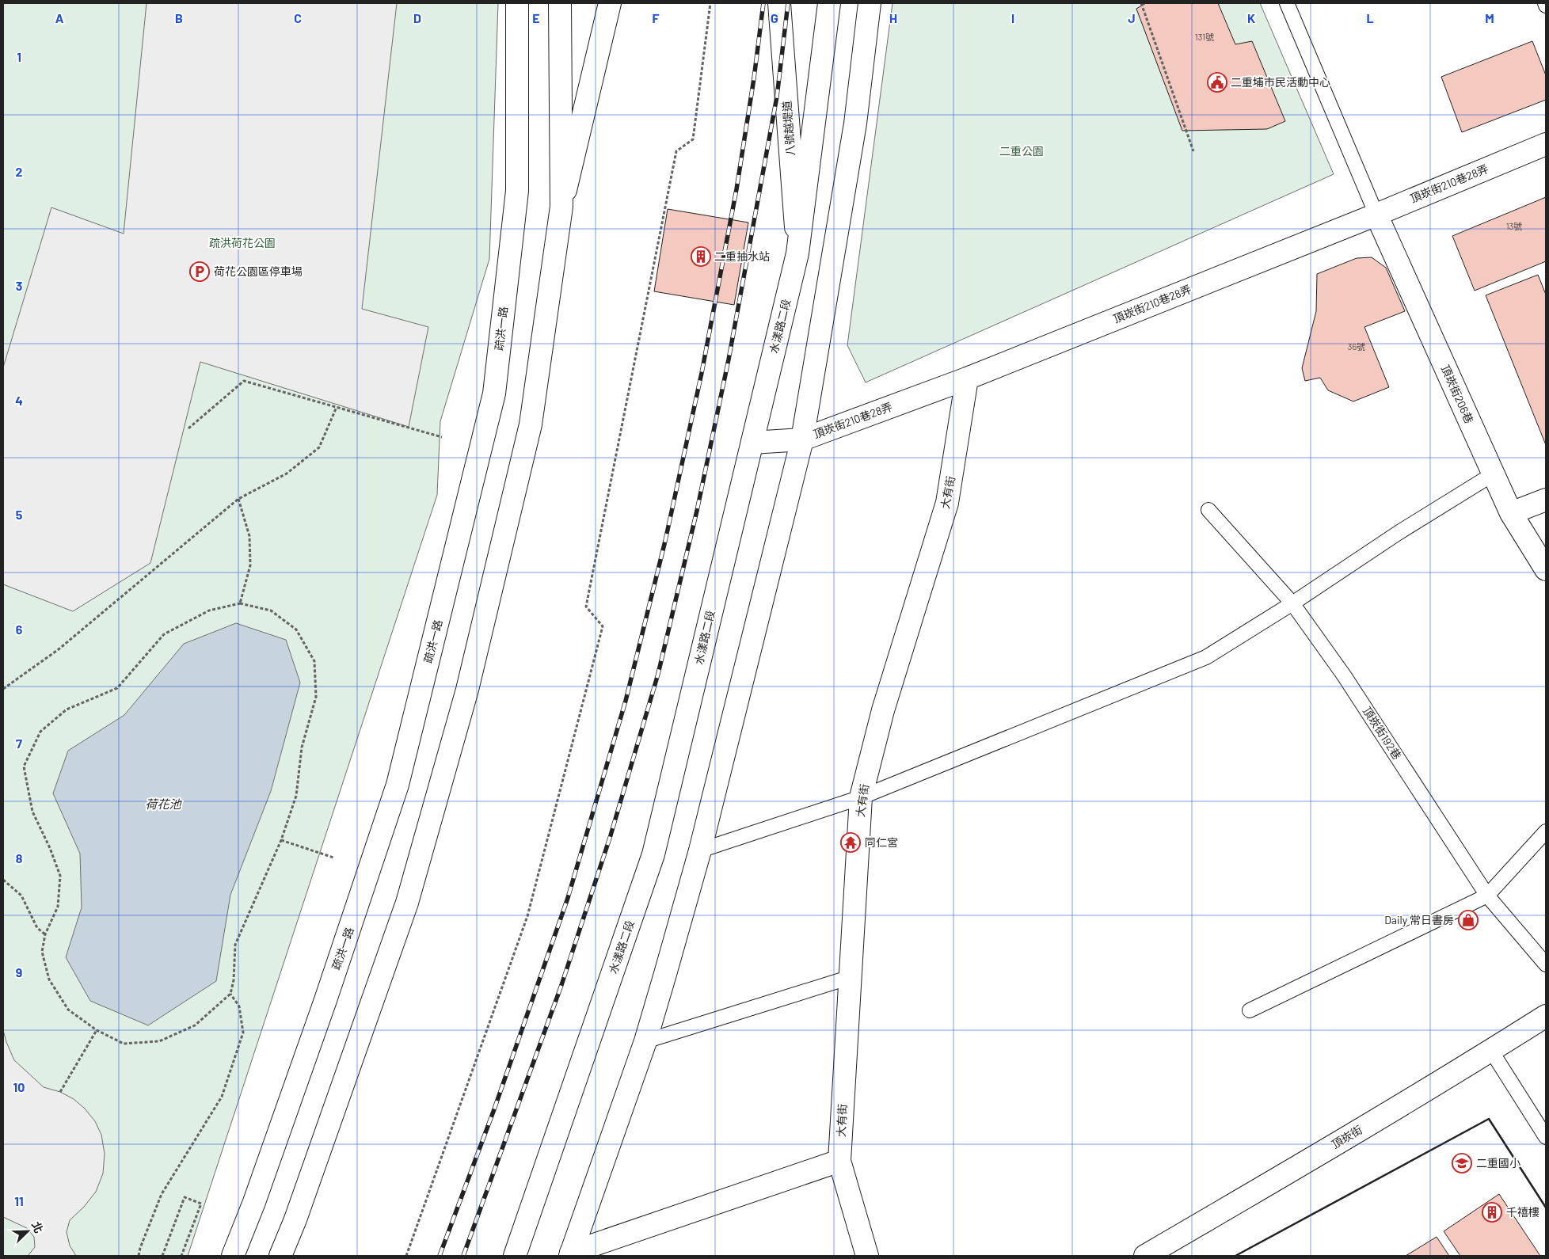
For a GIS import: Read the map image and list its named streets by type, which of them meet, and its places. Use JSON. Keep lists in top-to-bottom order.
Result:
{
  "streets": {
    "street": [
      "八號越堤道",
      "頂崁街210巷28弄",
      "水漾路二段",
      "疏洪一路",
      "頂崁街206巷",
      "大有街",
      "頂崁街"
    ],
    "lane": ["頂崁街192巷"]
  },
  "crossings": [
    ["八號越堤道", "水漾路二段"],
    ["頂崁街210巷28弄", "水漾路二段"],
    ["頂崁街210巷28弄", "頂崁街206巷"],
    ["頂崁街210巷28弄", "大有街"]
  ],
  "water": ["荷花池"],
  "parks": ["二重公園", "疏洪荷花公園"],
  "places": {
    "public building": ["二重埔市民活動中心"],
    "building": ["二重抽水站", "千禧樓"],
    "parking": ["荷花公園區停車場"],
    "temple": ["同仁宮"],
    "shop": ["Daily 常日書房"],
    "school or university": ["二重國小"]
  },
  "house_numbers": ["131號", "13號", "36號"],
  "north": "top right",
  "grid": {
    "columns": [
      "A",
      "B",
      "C",
      "D",
      "E",
      "F",
      "G",
      "H",
      "I",
      "J",
      "K",
      "L",
      "M"
    ],
    "rows": [
      "1",
      "2",
      "3",
      "4",
      "5",
      "6",
      "7",
      "8",
      "9",
      "10",
      "11"
    ]
  }
}
